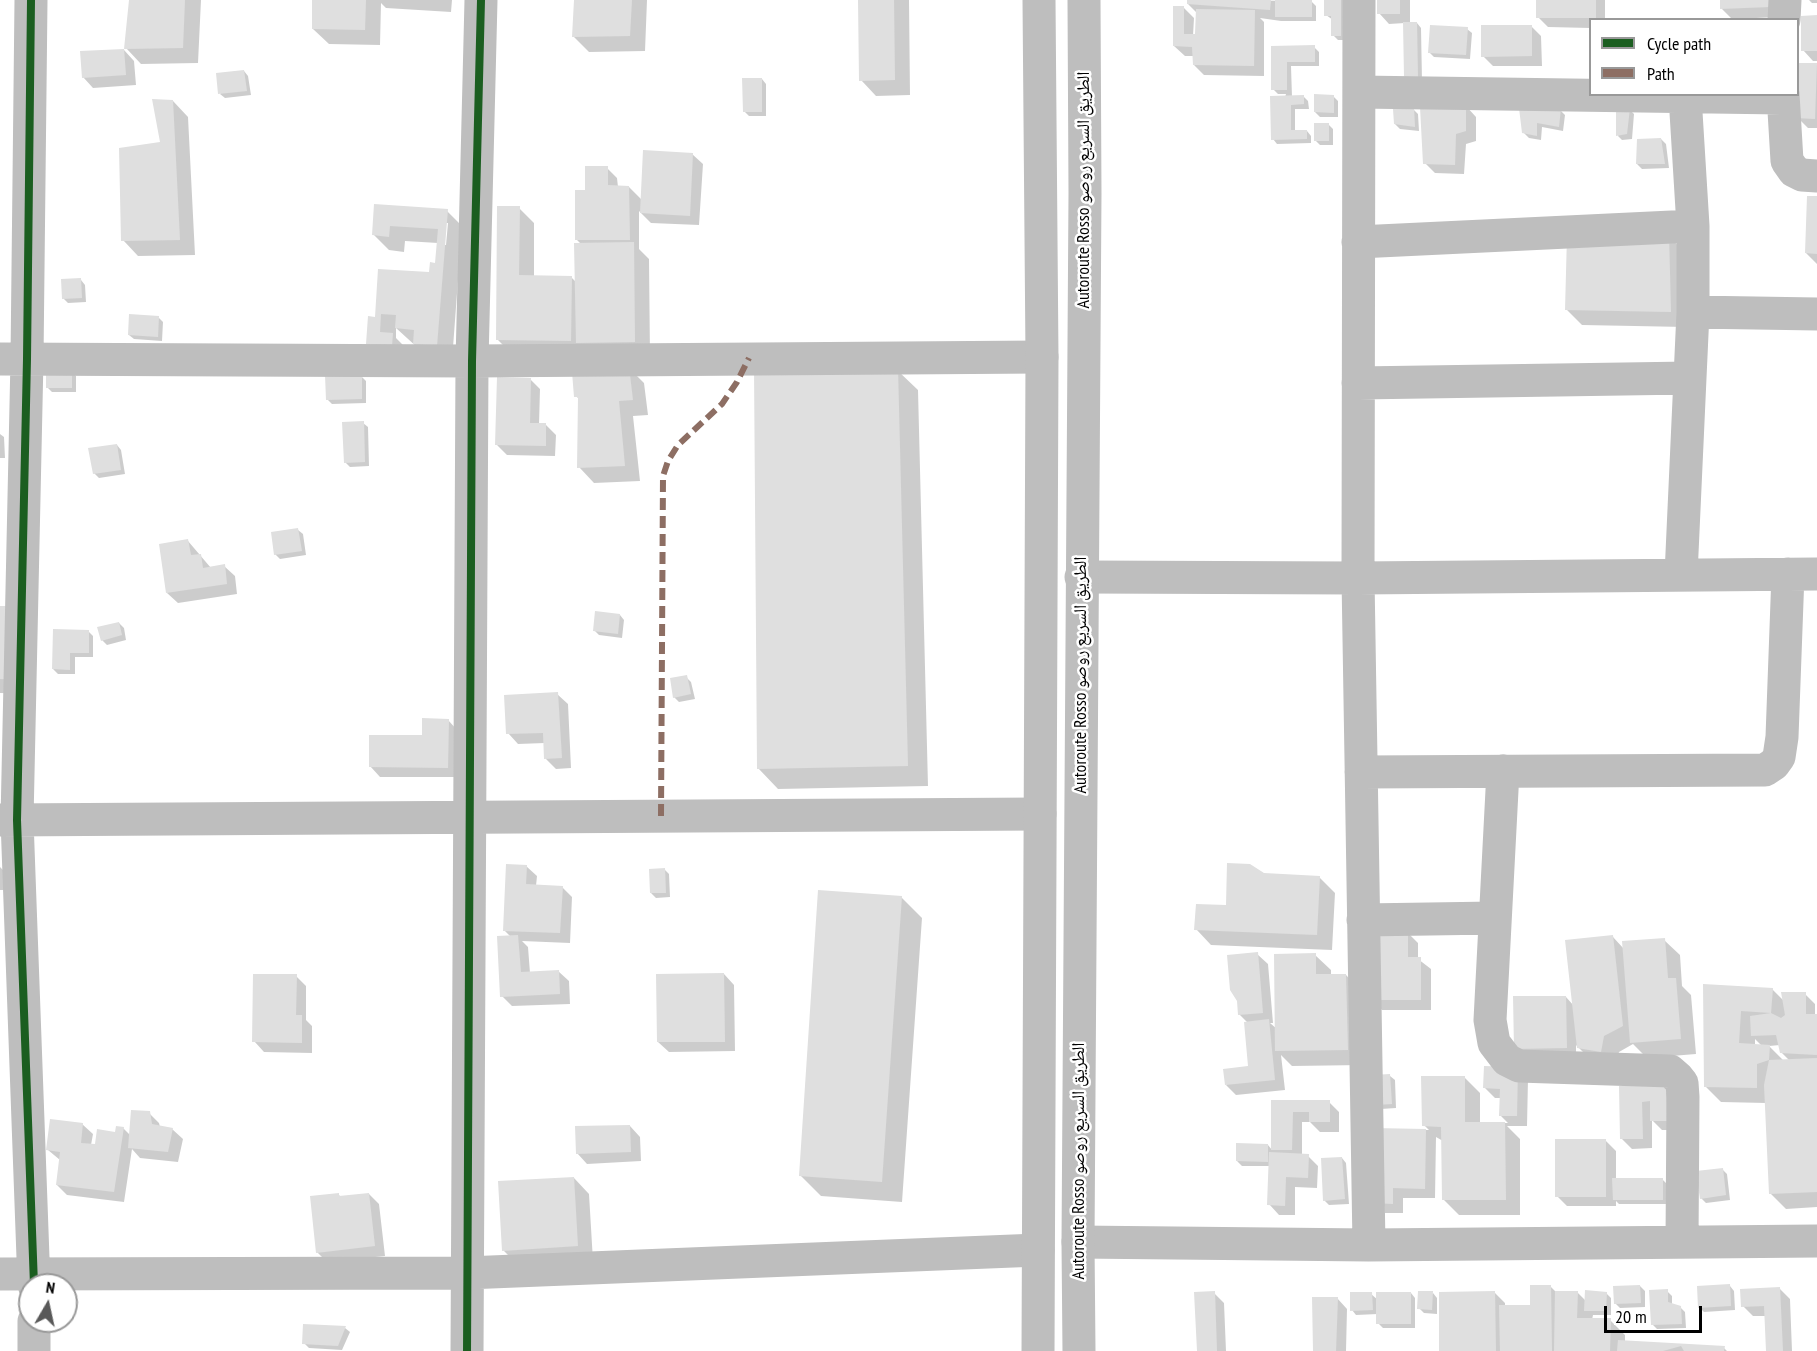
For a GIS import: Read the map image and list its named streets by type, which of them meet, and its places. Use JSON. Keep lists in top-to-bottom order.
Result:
{
  "streets": {
    "main road": ["Autoroute Rosso الطريق السريع روصو"]
  },
  "legend": ["Cycle path", "Path"],
  "scale_bar": "20 m",
  "north": "top"
}
